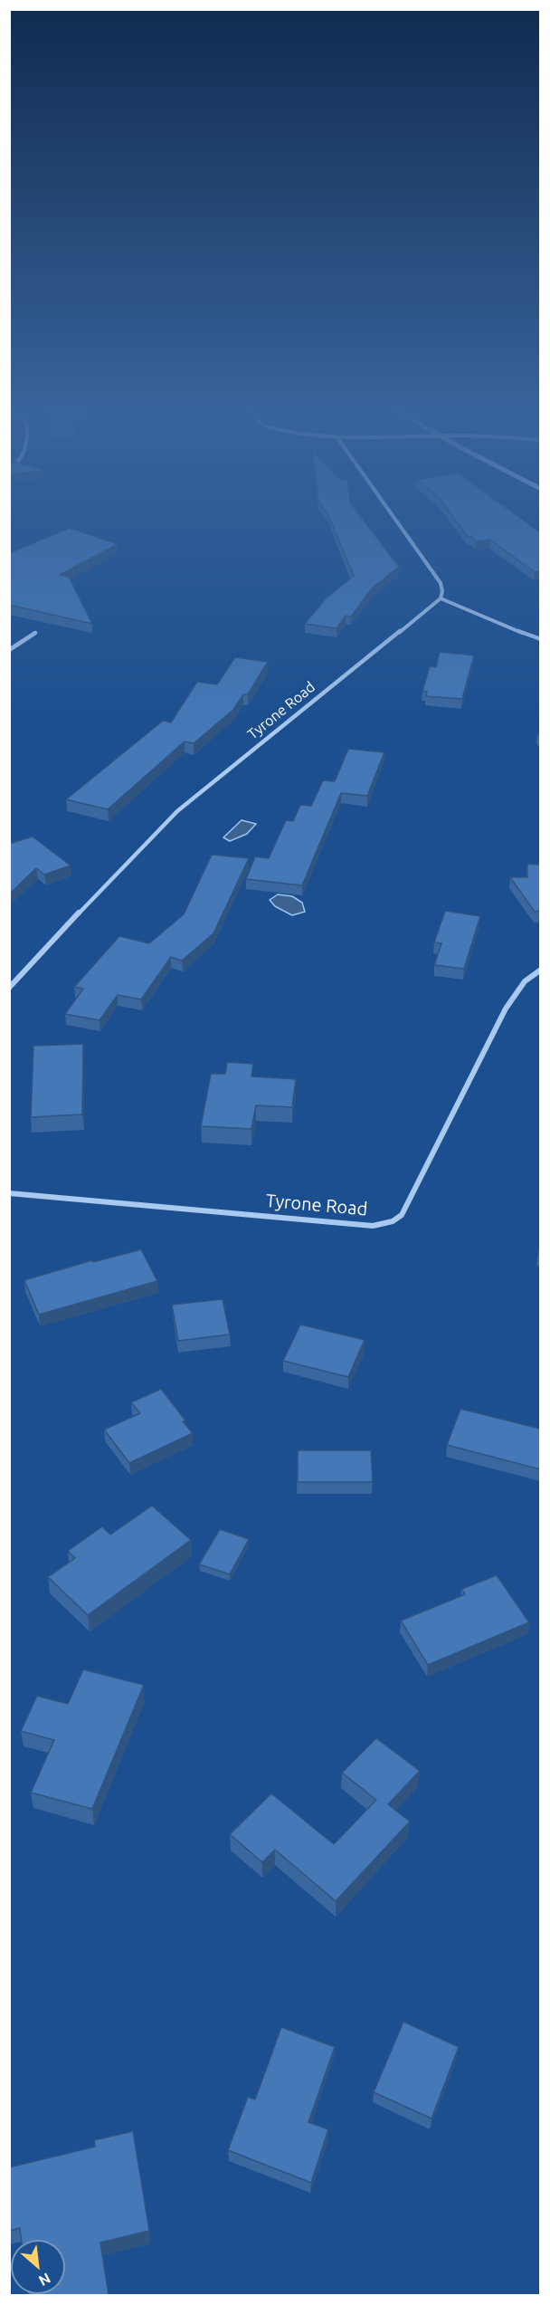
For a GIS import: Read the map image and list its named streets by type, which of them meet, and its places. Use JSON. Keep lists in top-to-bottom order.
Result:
{
  "streets": {
    "street": ["Tyrone Road"]
  },
  "north": "bottom right"
}
